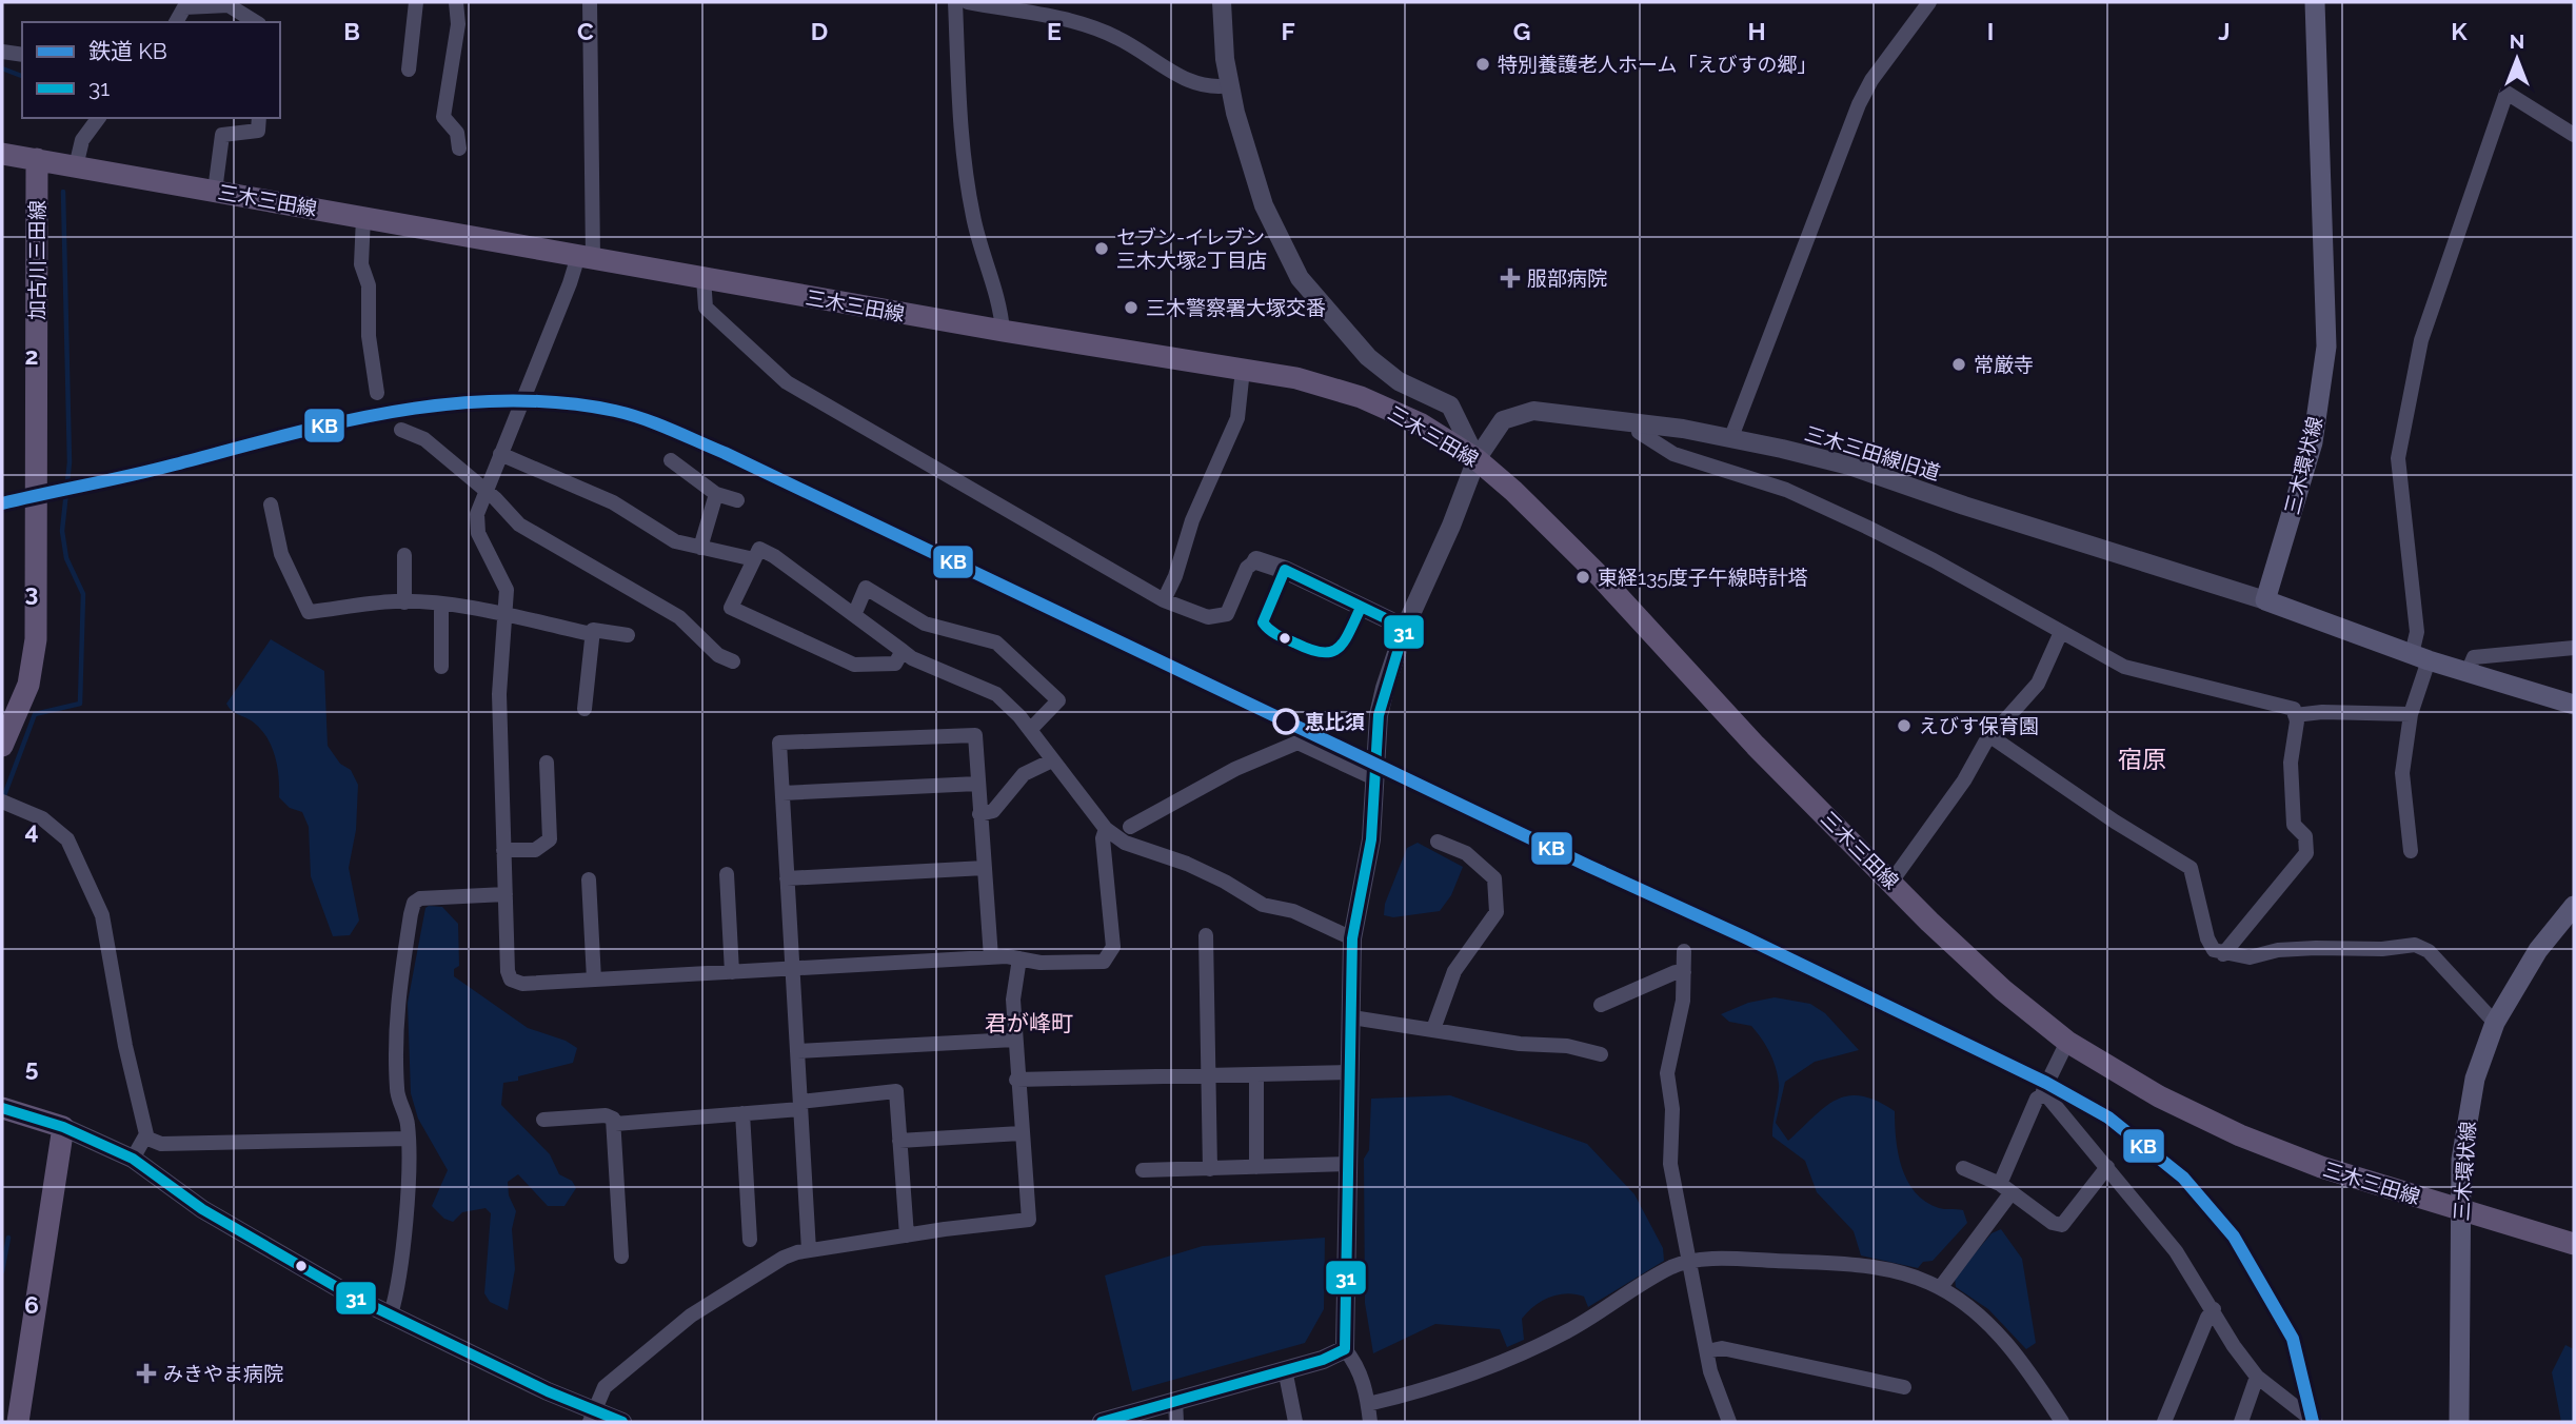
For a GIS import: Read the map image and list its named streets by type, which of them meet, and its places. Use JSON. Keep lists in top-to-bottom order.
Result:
{
  "streets": {
    "main road": ["三木三田線", "加古川三田線", "三木環状線"],
    "street": ["三木三田線旧道"]
  },
  "crossings": [
    ["三木三田線", "加古川三田線"],
    ["三木三田線", "三木三田線旧道"],
    ["三木三田線", "三木環状線"],
    ["三木三田線旧道", "三木環状線"]
  ],
  "districts": ["宿原", "君が峰町"],
  "places": {
    "other": [
      "特別養護老人ホーム「えびすの郷」",
      "セブン-イレブン 三木大塚2丁目店",
      "三木警察署大塚交番",
      "常厳寺",
      "東経135度子午線時計塔",
      "恵比須",
      "えびす保育園"
    ],
    "health": ["服部病院", "みきやま病院"]
  },
  "lines": ["rail line KB", "transit line 31"],
  "legend": ["鉄道 KB", "31"],
  "north": "top",
  "grid": {
    "columns": [
      "B",
      "C",
      "D",
      "E",
      "F",
      "G",
      "H",
      "I",
      "J",
      "K"
    ],
    "rows": [
      "2",
      "3",
      "4",
      "5",
      "6"
    ]
  }
}
